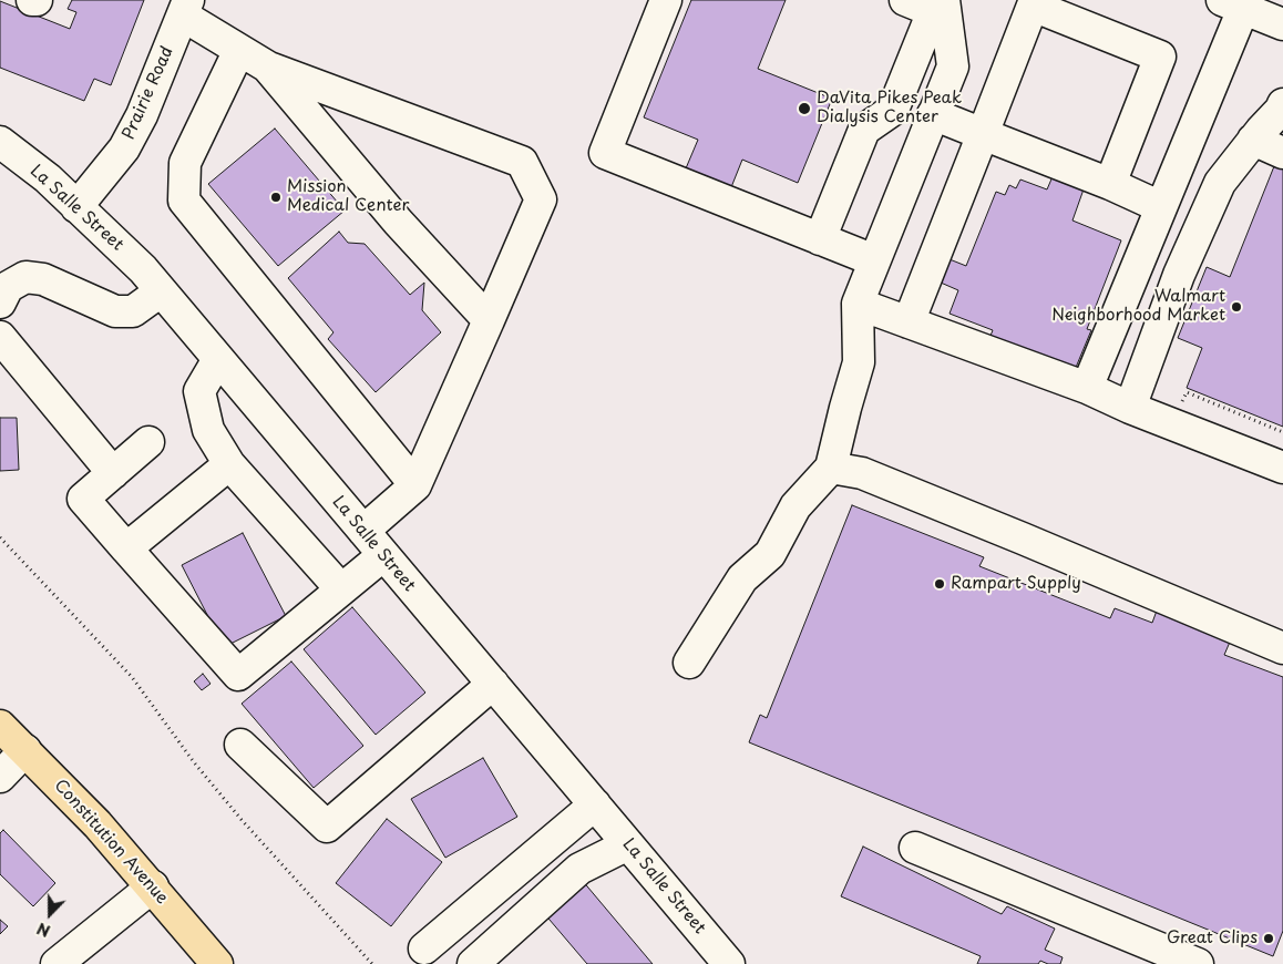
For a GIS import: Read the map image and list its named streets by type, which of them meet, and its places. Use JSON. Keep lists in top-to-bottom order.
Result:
{
  "streets": {
    "main road": ["Constitution Avenue"],
    "street": ["Prairie Road", "La Salle Street"]
  },
  "crossings": [
    ["Prairie Road", "La Salle Street"]
  ],
  "places": [
    "DaVita Pikes Peak Dialysis Center",
    "Mission Medical Center",
    "Walmart Neighborhood Market",
    "Rampart Supply",
    "Great Clips"
  ],
  "north": "bottom"
}
